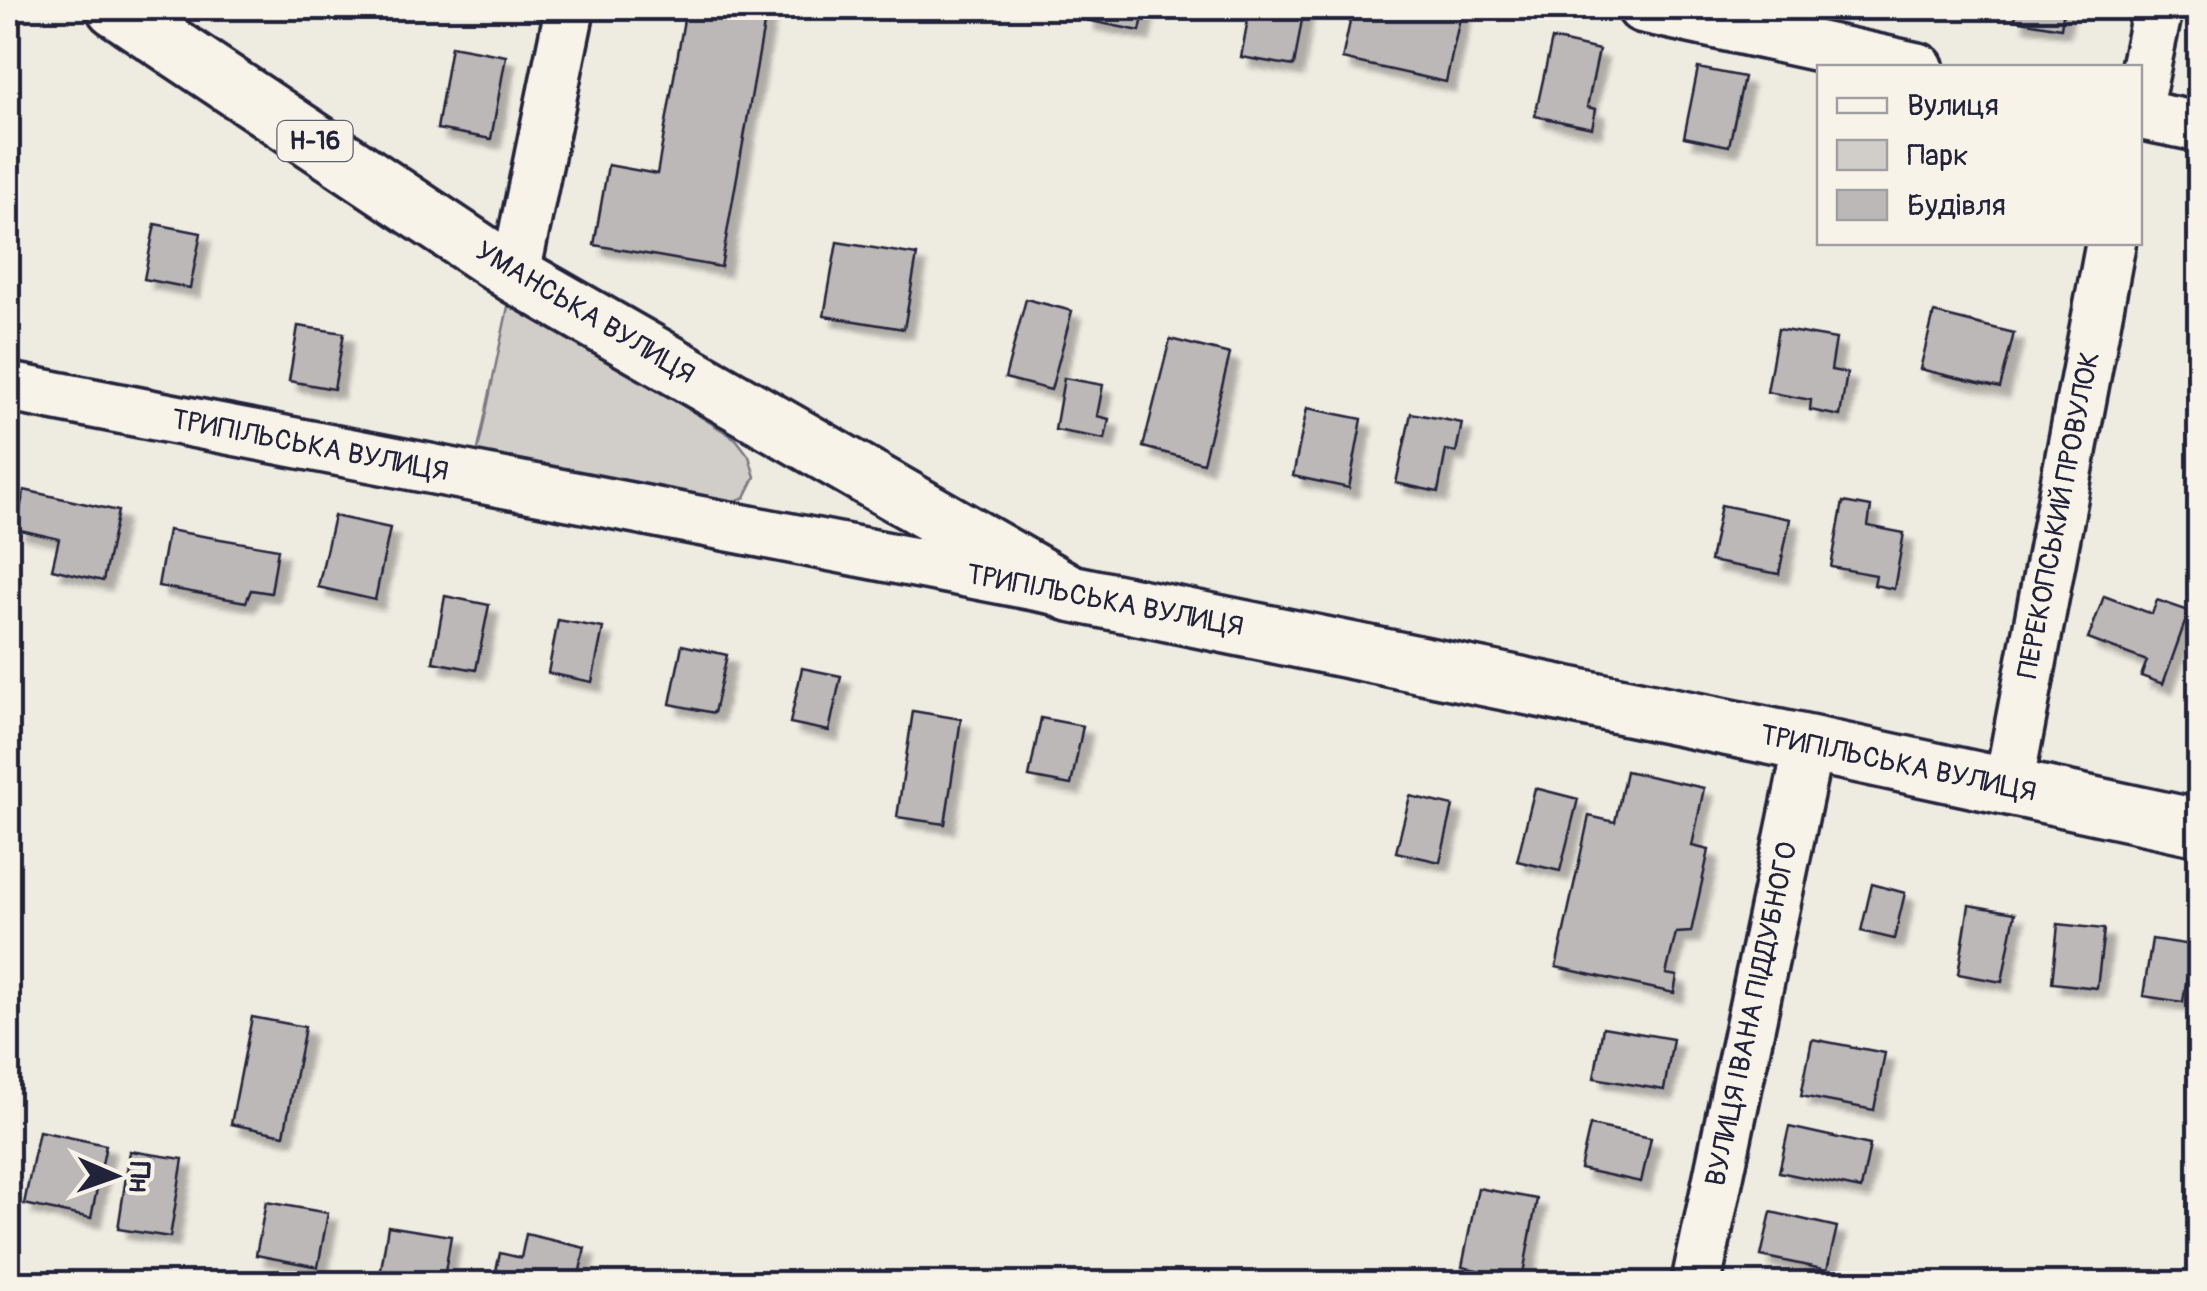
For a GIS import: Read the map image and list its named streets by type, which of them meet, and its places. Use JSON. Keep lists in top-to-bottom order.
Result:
{
  "streets": {
    "main road": ["Н-16", "УМАНСЬКА ВУЛИЦЯ", "ТРИПІЛЬСЬКА ВУЛИЦЯ"],
    "street": ["ПЕРЕКОПСЬКИЙ ПРОВУЛОК", "ВУЛИЦЯ ІВАНА ПІДДУБНОГО"]
  },
  "crossings": [
    ["УМАНСЬКА ВУЛИЦЯ", "ТРИПІЛЬСЬКА ВУЛИЦЯ"],
    ["ТРИПІЛЬСЬКА ВУЛИЦЯ", "ПЕРЕКОПСЬКИЙ ПРОВУЛОК"],
    ["ТРИПІЛЬСЬКА ВУЛИЦЯ", "ВУЛИЦЯ ІВАНА ПІДДУБНОГО"]
  ],
  "legend": ["Вулиця", "Парк", "Будівля"],
  "north": "right"
}
